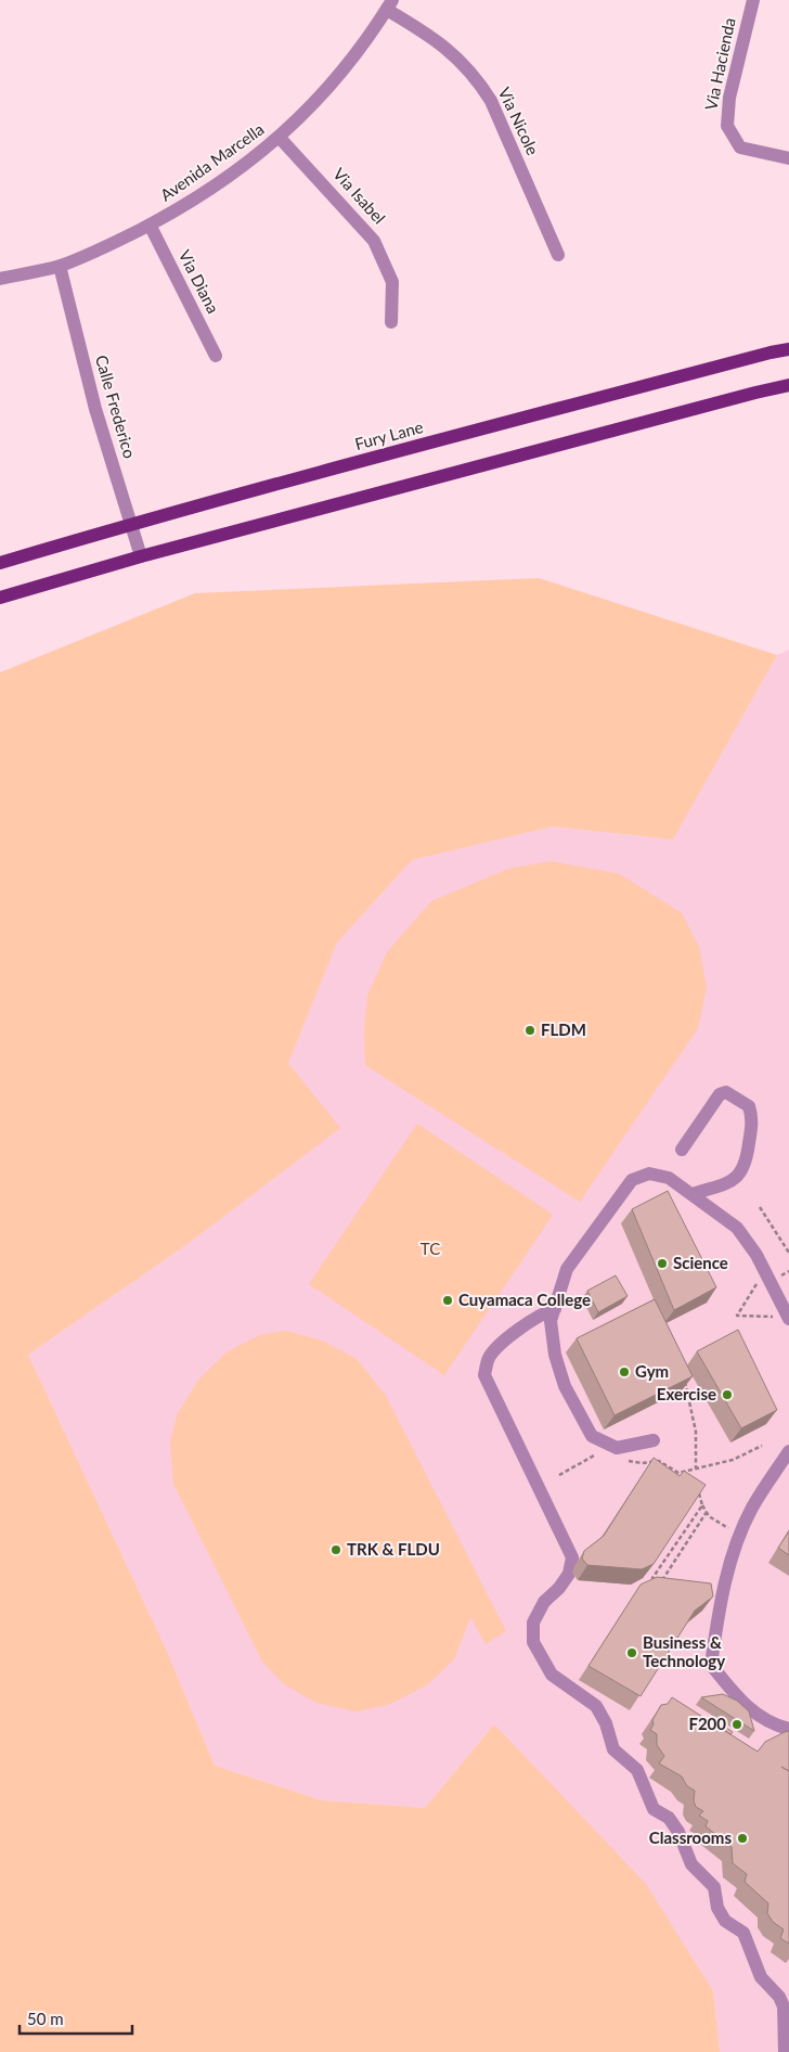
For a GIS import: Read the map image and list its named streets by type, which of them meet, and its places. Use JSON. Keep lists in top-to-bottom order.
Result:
{
  "streets": {
    "main road": ["Fury Lane"],
    "street": [
      "Via Hacienda",
      "Via Nicole",
      "Avenida Marcella",
      "Via Isabel",
      "Via Diana",
      "Calle Frederico"
    ]
  },
  "crossings": [
    ["Via Nicole", "Avenida Marcella"],
    ["Avenida Marcella", "Via Isabel"],
    ["Avenida Marcella", "Via Diana"],
    ["Avenida Marcella", "Calle Frederico"],
    ["Calle Frederico", "Fury Lane"]
  ],
  "parks": ["TC"],
  "places": [
    "FLDM",
    "Science",
    "Cuyamaca College",
    "Gym",
    "Exercise",
    "TRK & FLDU",
    "Business & Technology",
    "F200",
    "Classrooms"
  ],
  "scale_bar": "50 m"
}
